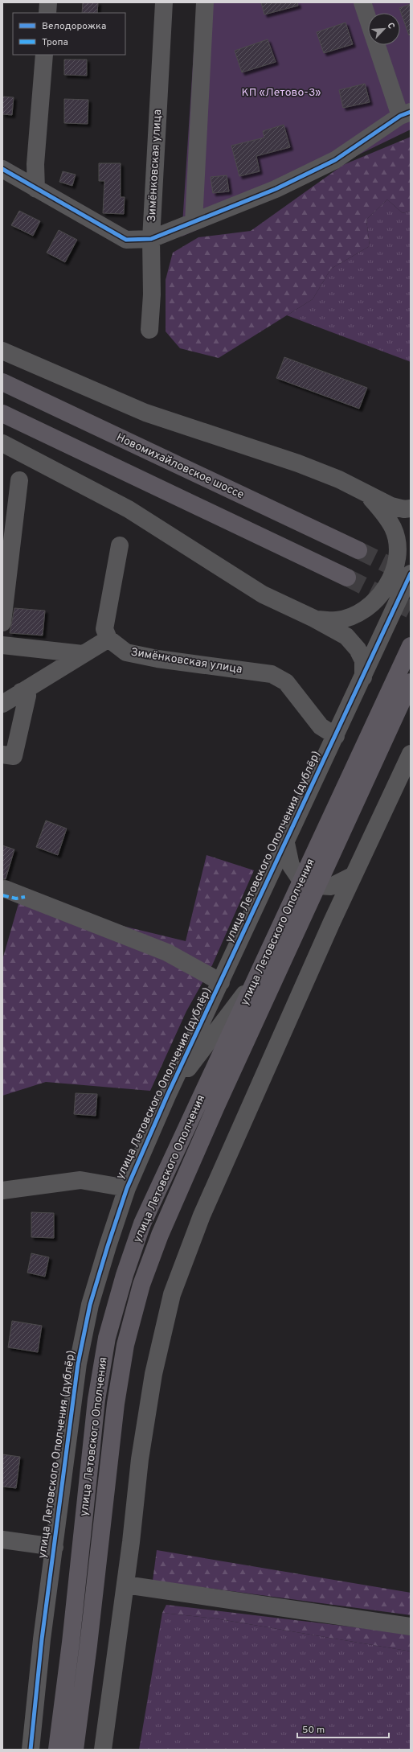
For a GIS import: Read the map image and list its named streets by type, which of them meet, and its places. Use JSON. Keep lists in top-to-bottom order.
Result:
{
  "streets": {
    "main road": ["Новомихайловское шоссе", "улица Летовского Ополчения"],
    "street": ["Зимёнковская улица", "улица Летовского Ополчения (дублёр)"]
  },
  "crossings": [
    ["Зимёнковская улица", "улица Летовского Ополчения (дублёр)"]
  ],
  "parks": ["КП «Летово-3»"],
  "legend": ["Велодорожка", "Тропа"],
  "scale_bar": "50 m",
  "north": "top right"
}
